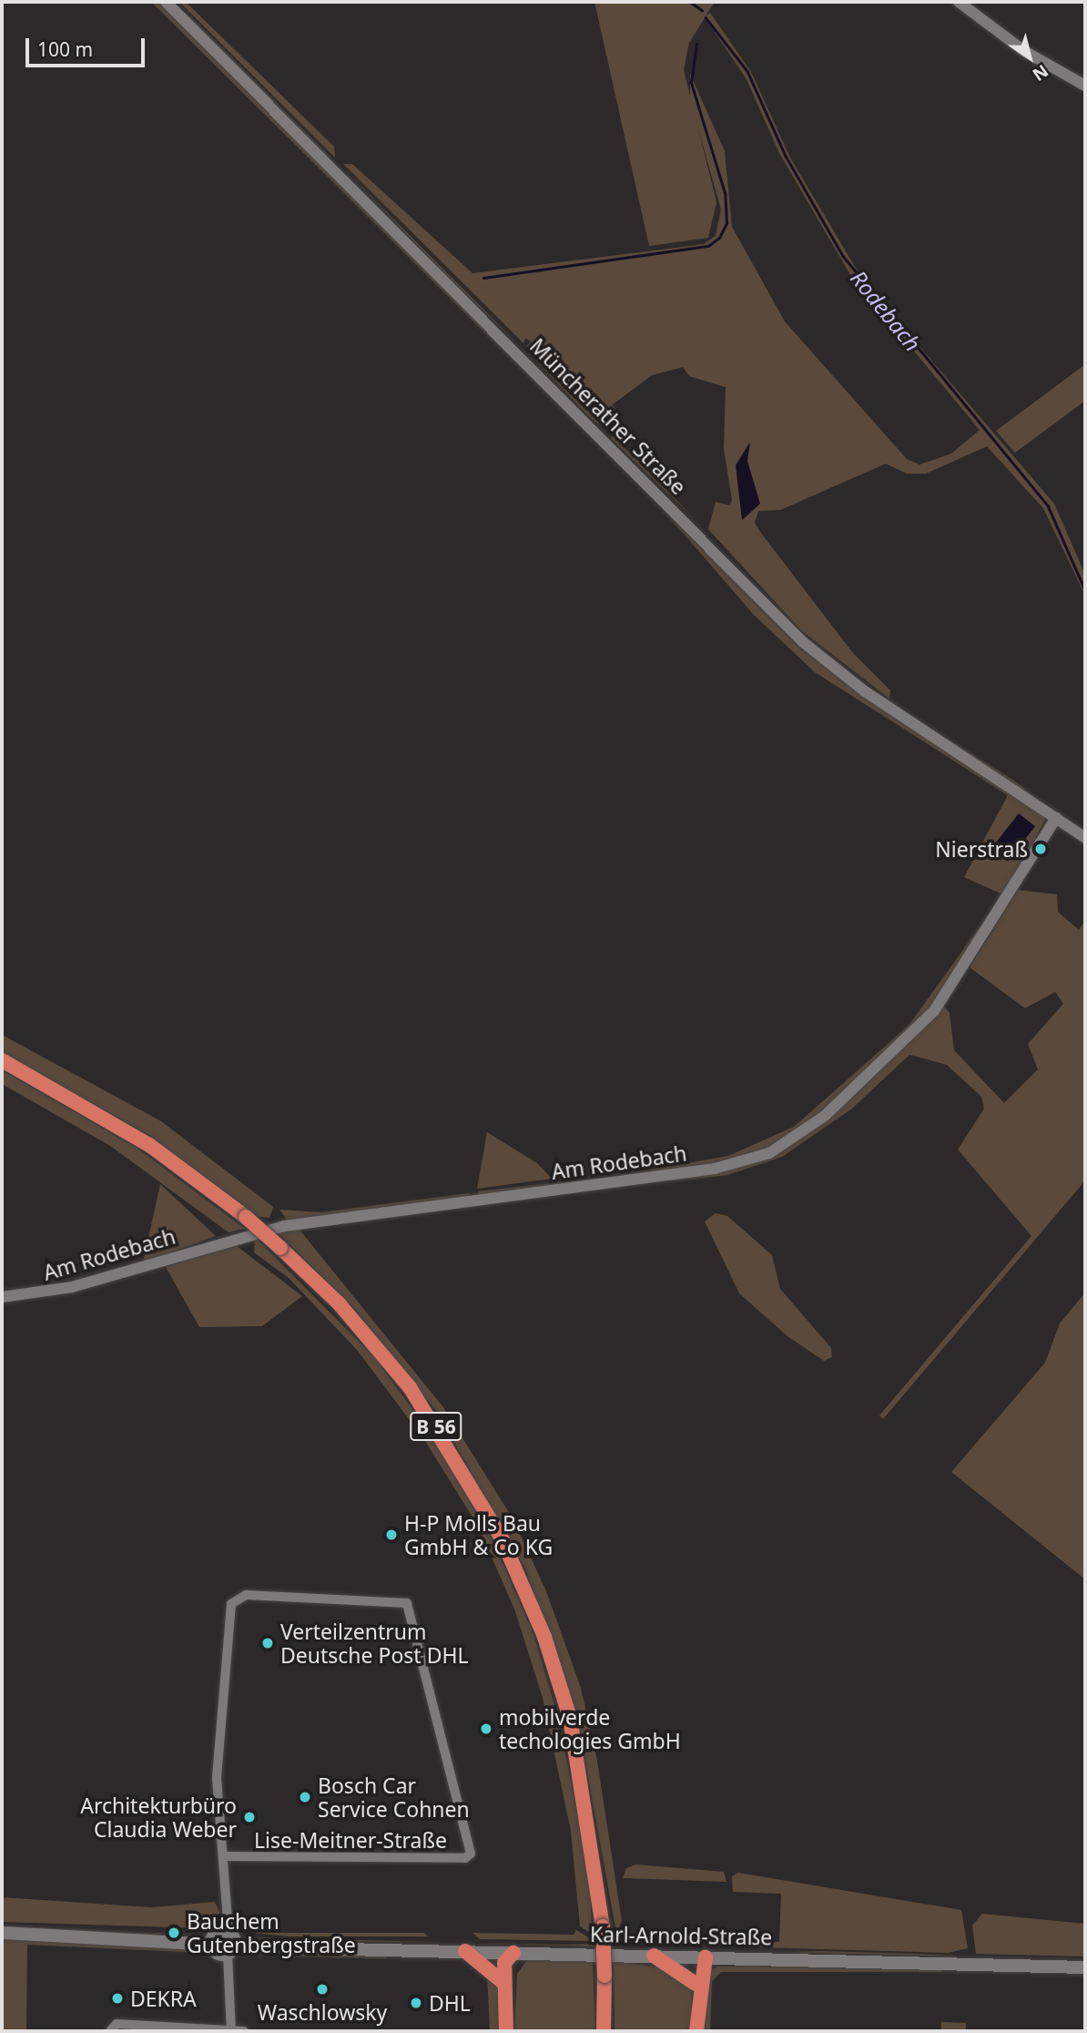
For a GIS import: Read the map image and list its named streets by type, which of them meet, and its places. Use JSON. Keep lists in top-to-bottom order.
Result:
{
  "streets": {
    "highway": ["B 56"],
    "main road": ["Karl-Arnold-Straße"],
    "street": ["Müncherather Straße", "Am Rodebach", "Lise-Meitner-Straße"]
  },
  "crossings": [
    ["Müncherather Straße", "Am Rodebach"],
    ["Lise-Meitner-Straße", "Karl-Arnold-Straße"]
  ],
  "water": ["Rodebach"],
  "places": [
    "Nierstraß",
    "H-P Molls Bau GmbH & Co KG",
    "Verteilzentrum Deutsche Post DHL",
    "mobilverde techologies GmbH",
    "Bosch Car Service Cohnen",
    "Architekturbüro Claudia Weber",
    "Bauchem Gutenbergstraße",
    "Waschlowsky",
    "DEKRA",
    "DHL"
  ],
  "scale_bar": "100 m",
  "north": "bottom right"
}
